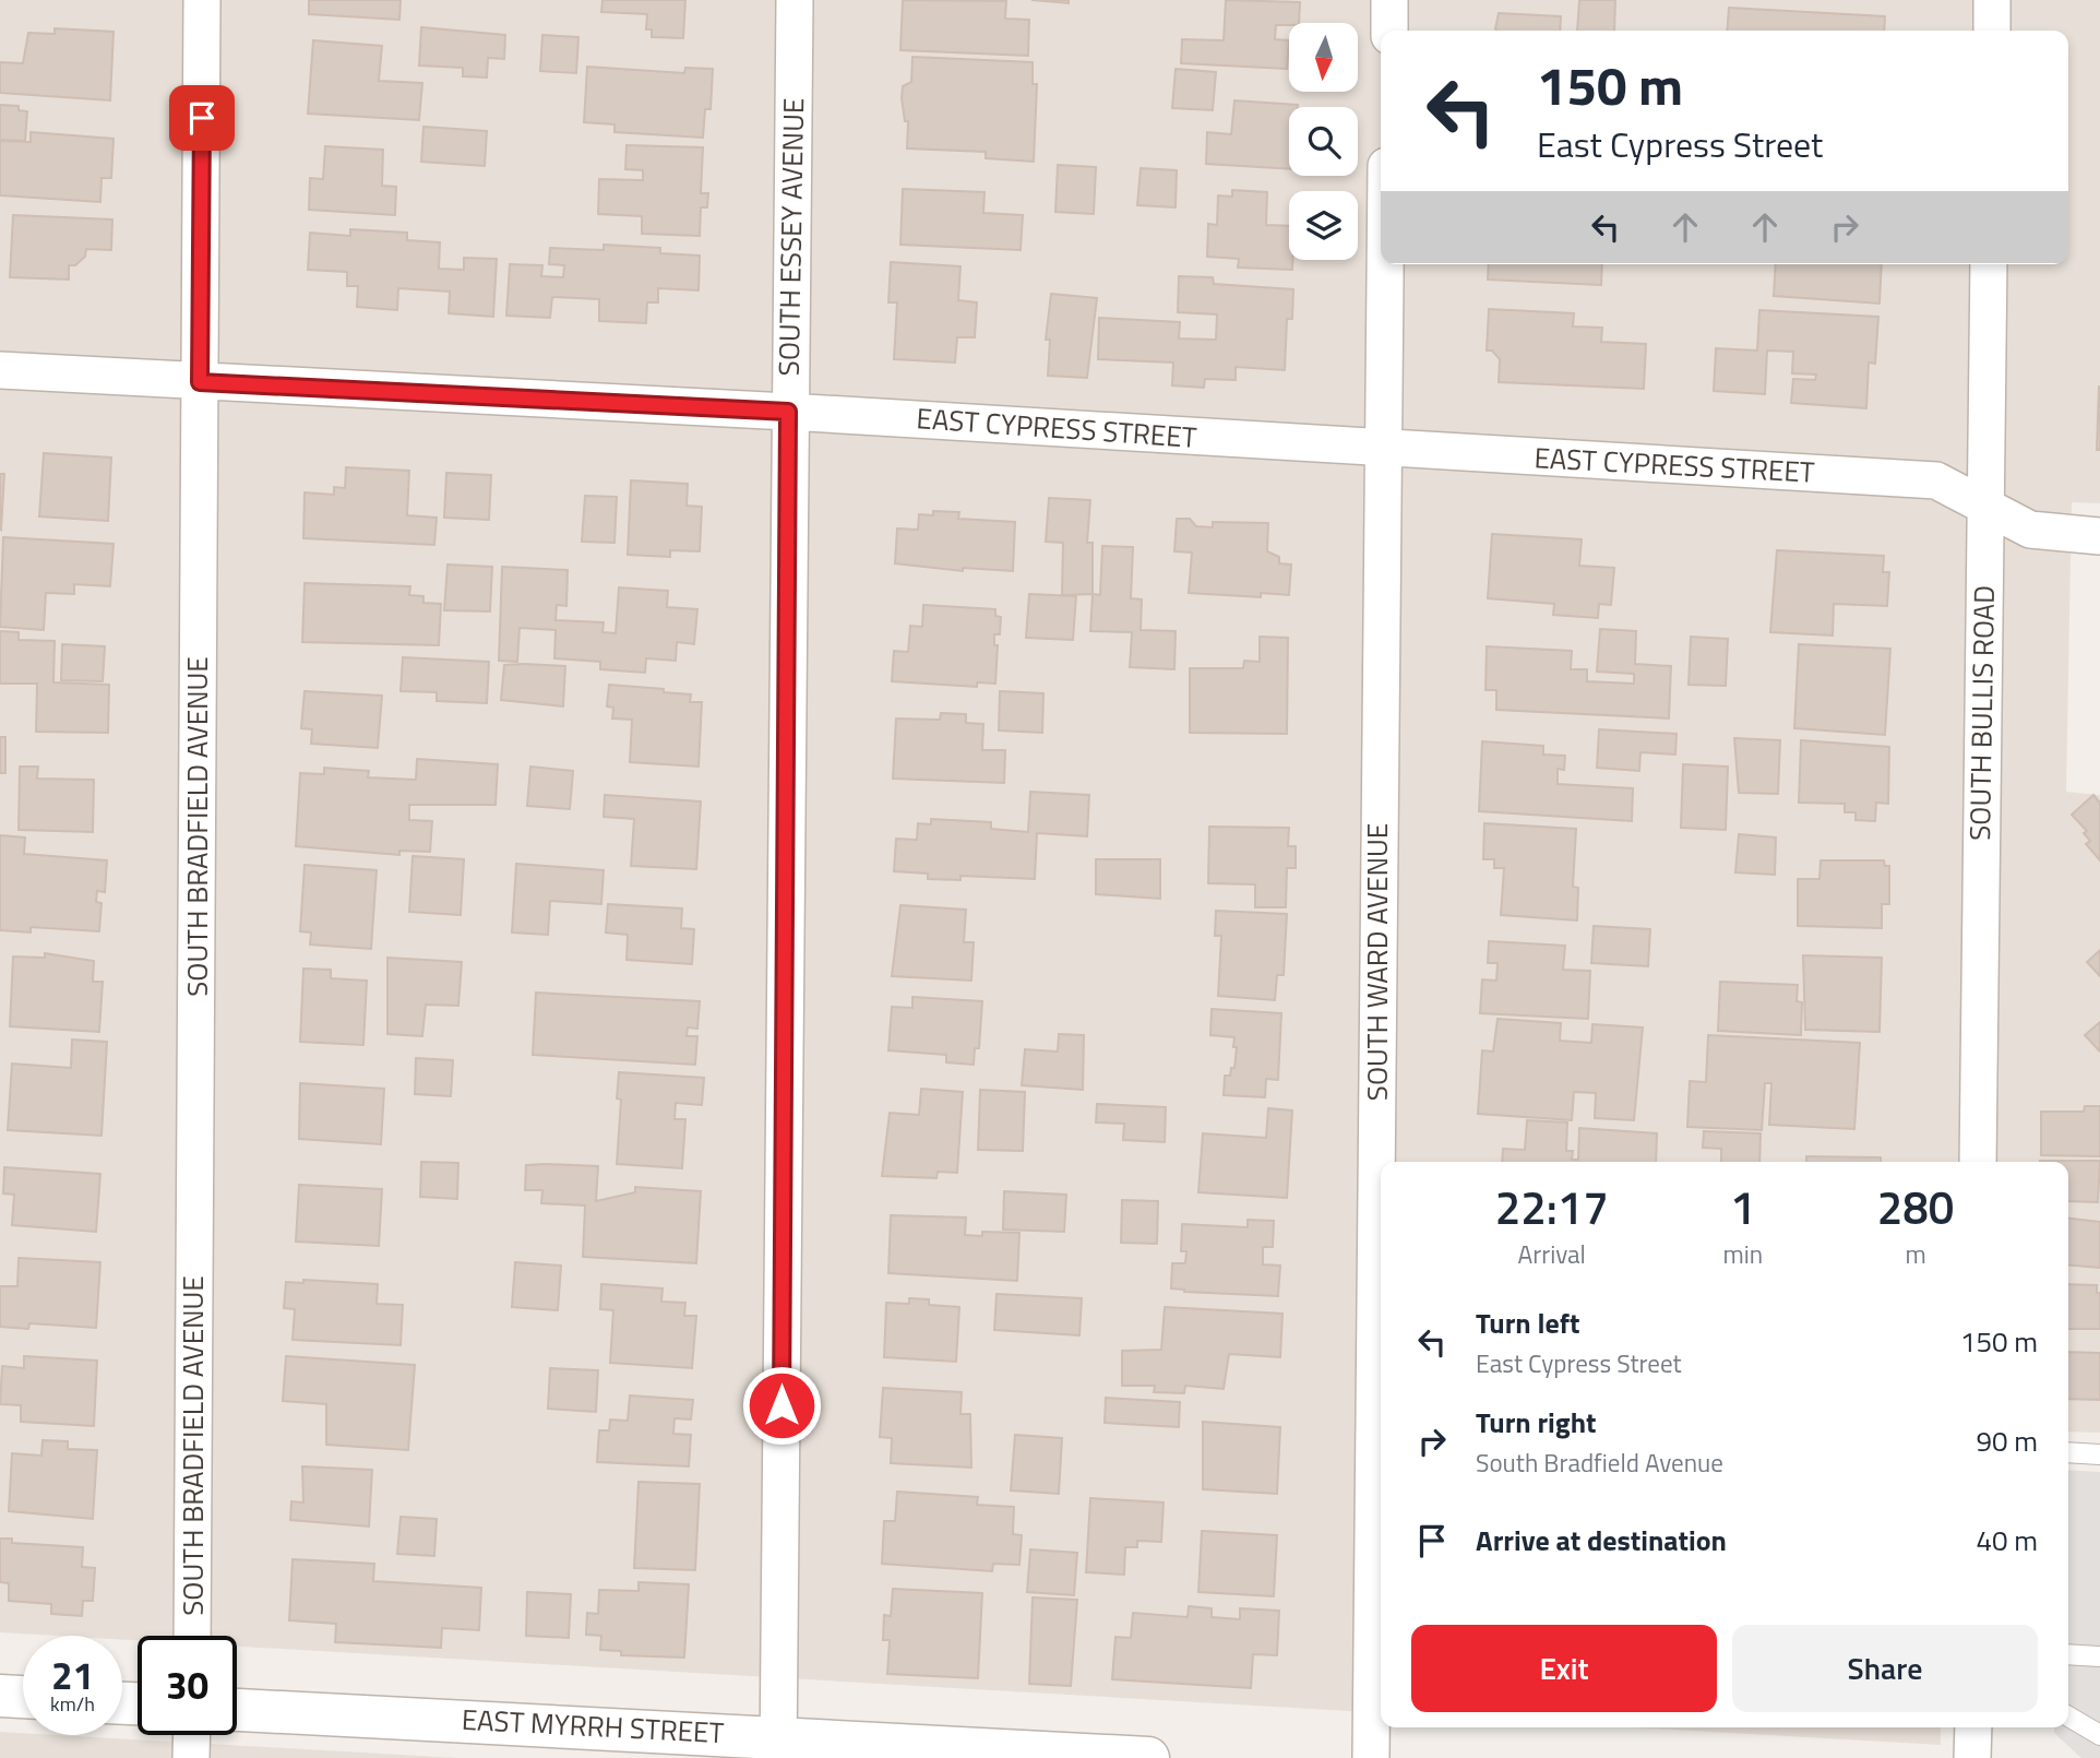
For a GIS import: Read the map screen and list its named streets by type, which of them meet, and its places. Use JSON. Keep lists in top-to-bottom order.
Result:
{
  "streets": {
    "street": [
      "SOUTH ESSEY AVENUE",
      "EAST CYPRESS STREET",
      "SOUTH BULLIS ROAD",
      "SOUTH BRADFIELD AVENUE",
      "SOUTH WARD AVENUE",
      "EAST MYRRH STREET"
    ]
  },
  "crossings": [
    ["SOUTH ESSEY AVENUE", "EAST CYPRESS STREET"],
    ["SOUTH ESSEY AVENUE", "EAST MYRRH STREET"],
    ["EAST CYPRESS STREET", "SOUTH BULLIS ROAD"],
    ["EAST CYPRESS STREET", "SOUTH BRADFIELD AVENUE"],
    ["EAST CYPRESS STREET", "SOUTH WARD AVENUE"]
  ],
  "north": "bottom",
  "page": {
    "turn": ["150 m", "East Cypress Street"],
    "eta": [
      "22:17",
      "Arrival",
      "1",
      "min",
      "280",
      "m"
    ],
    "list": [
      {
        "name": "Turn left",
        "note": "East Cypress Street",
        "value": "150 m"
      },
      {
        "name": "Turn right",
        "note": "South Bradfield Avenue",
        "value": "90 m"
      },
      {
        "name": "Arrive at destination",
        "value": "40 m"
      }
    ],
    "buttons": ["Exit", "Share"],
    "speed": "21 km/h",
    "limit": "30"
  }
}
